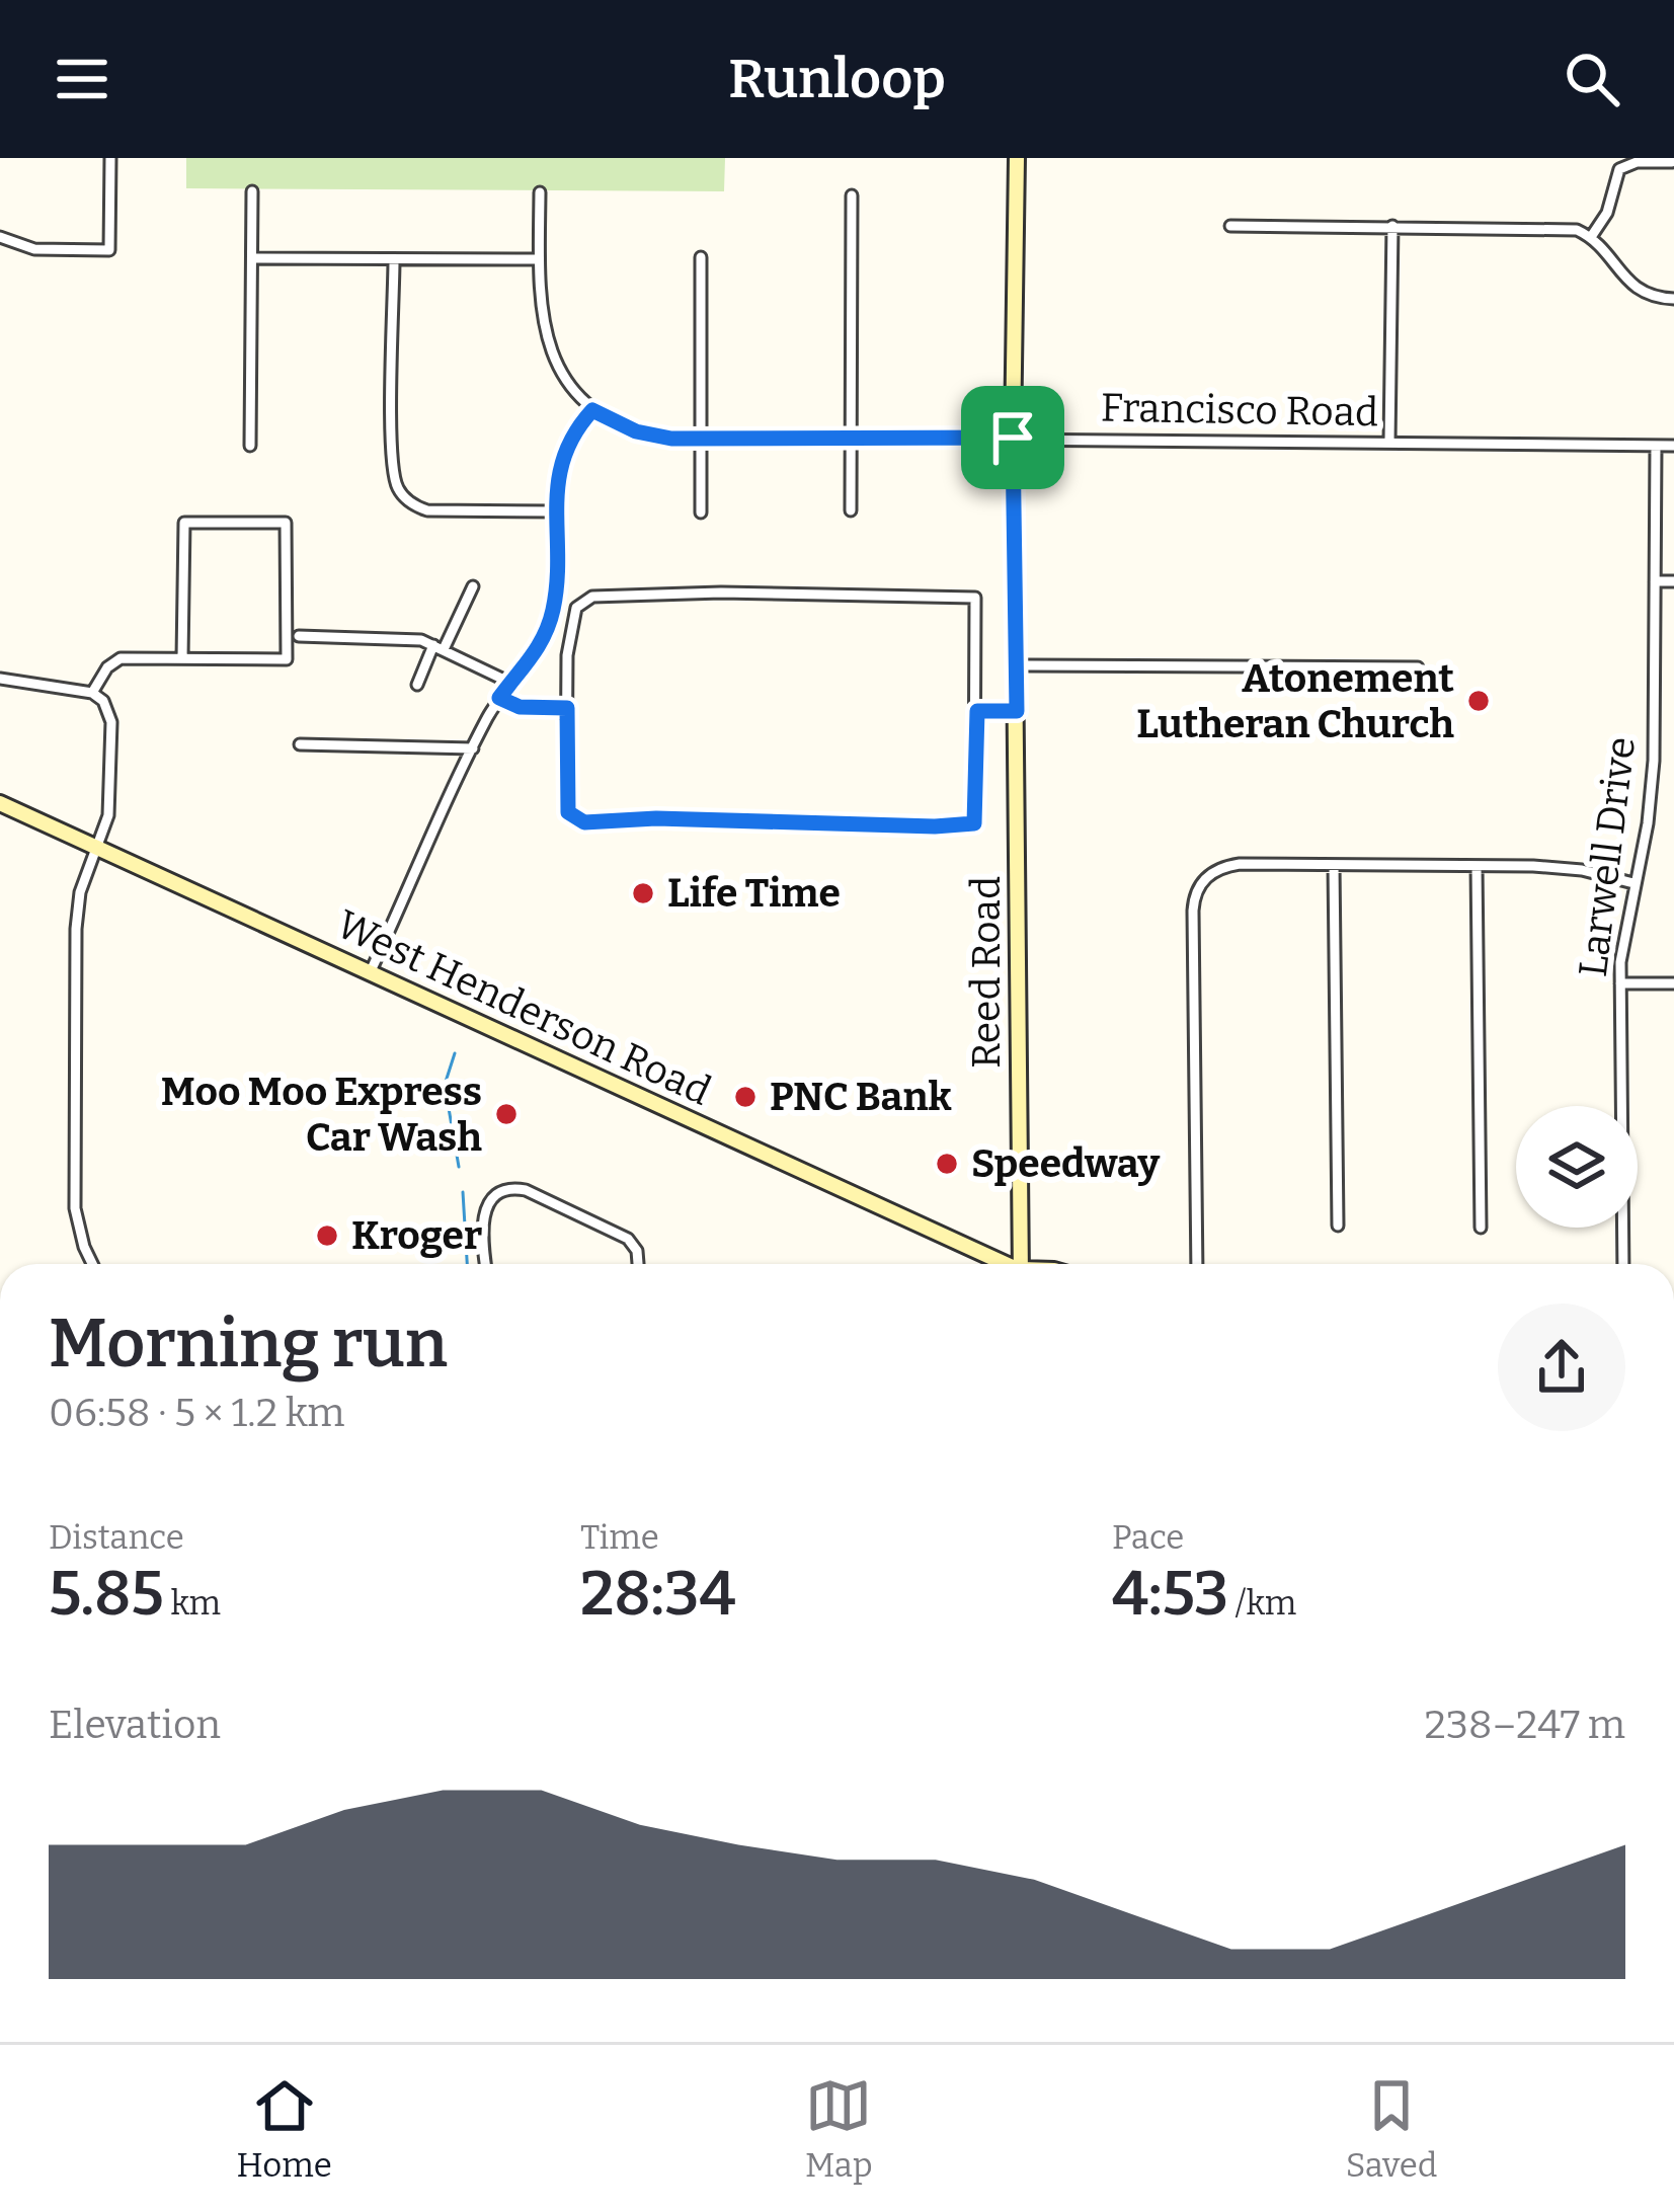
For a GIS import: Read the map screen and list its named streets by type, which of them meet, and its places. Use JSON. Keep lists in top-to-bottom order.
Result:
{
  "streets": {
    "main road": ["Reed Road", "West Henderson Road"],
    "street": ["Francisco Road", "Larwell Drive"]
  },
  "crossings": [
    ["Francisco Road", "Larwell Drive"],
    ["Francisco Road", "Reed Road"]
  ],
  "places": [
    "Atonement Lutheran Church",
    "Life Time",
    "PNC Bank",
    "Moo Moo Express Car Wash",
    "Speedway",
    "Kroger"
  ],
  "page": {
    "header": "Runloop",
    "heading": ["Morning run", "06:58 · 5 × 1.2 km"],
    "stats": [
      ["Distance", "5.85 km"],
      ["Time", "28:34"],
      ["Pace", "4:53 /km"]
    ],
    "chart": ["Elevation", "238–247 m"],
    "tabs": ["Home", "Map", "Saved"]
  }
}
